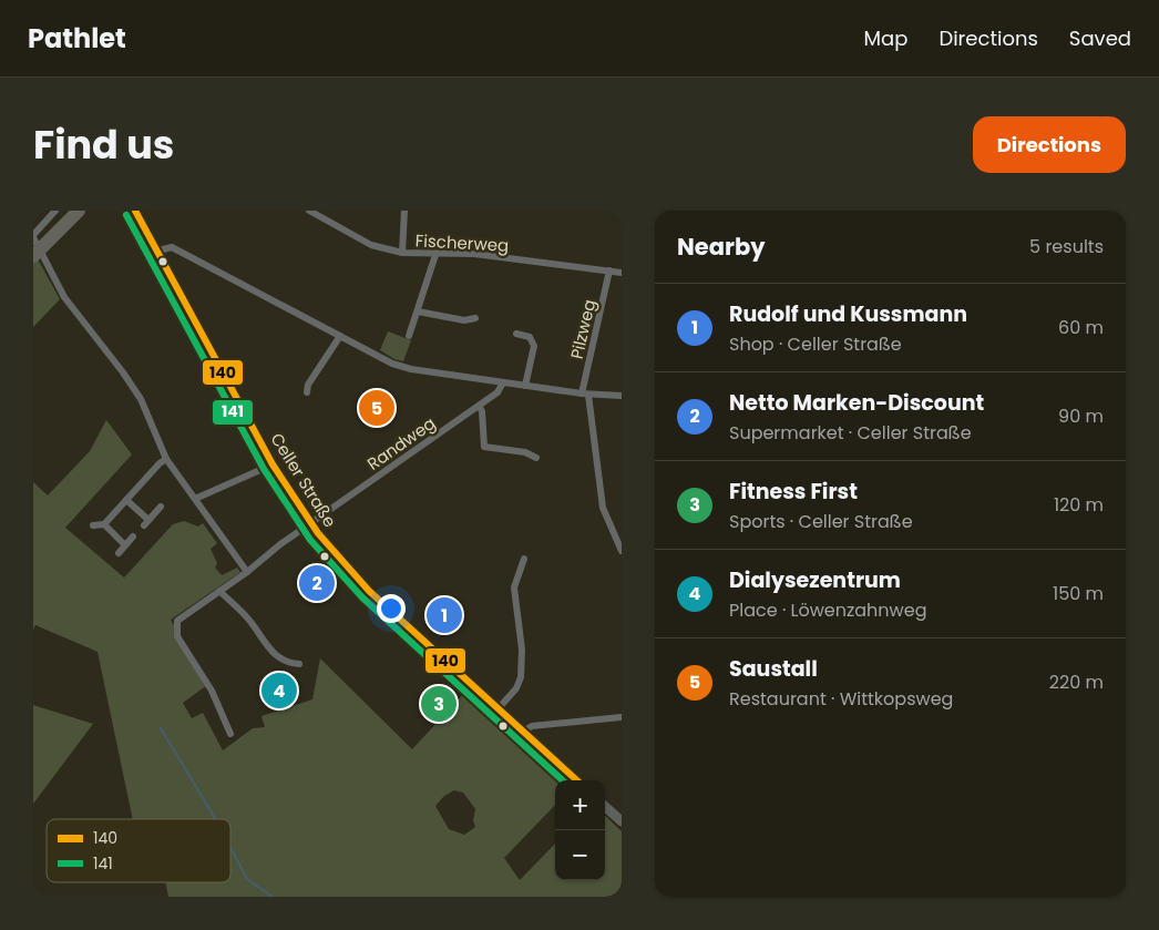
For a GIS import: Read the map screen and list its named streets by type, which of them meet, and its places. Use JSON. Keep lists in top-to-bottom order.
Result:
{
  "streets": {
    "street": [
      "Fischerweg",
      "Pilzweg",
      "Randweg",
      "Celler Straße"
    ]
  },
  "crossings": [
    ["Fischerweg", "Pilzweg"],
    ["Randweg", "Celler Straße"]
  ],
  "lines": ["transit line 140", "transit line 141"],
  "legend": ["140", "141"],
  "page": {
    "header": "Pathlet",
    "nav": ["Map", "Directions", "Saved"],
    "title": "Find us",
    "buttons": "Directions",
    "heading": ["Nearby", "5 results"],
    "list": [
      {
        "mark": "1",
        "name": "Rudolf und Kussmann",
        "note": "Shop · Celler Straße",
        "value": "60 m"
      },
      {
        "mark": "2",
        "name": "Netto Marken-Discount",
        "note": "Supermarket · Celler Straße",
        "value": "90 m"
      },
      {
        "mark": "3",
        "name": "Fitness First",
        "note": "Sports · Celler Straße",
        "value": "120 m"
      },
      {
        "mark": "4",
        "name": "Dialysezentrum",
        "note": "Place · Löwenzahnweg",
        "value": "150 m"
      },
      {
        "mark": "5",
        "name": "Saustall",
        "note": "Restaurant · Wittkopsweg",
        "value": "220 m"
      }
    ],
    "pins": [
      "5",
      "2",
      "1",
      "4",
      "3"
    ],
    "map_buttons": ["+", "−"]
  }
}
